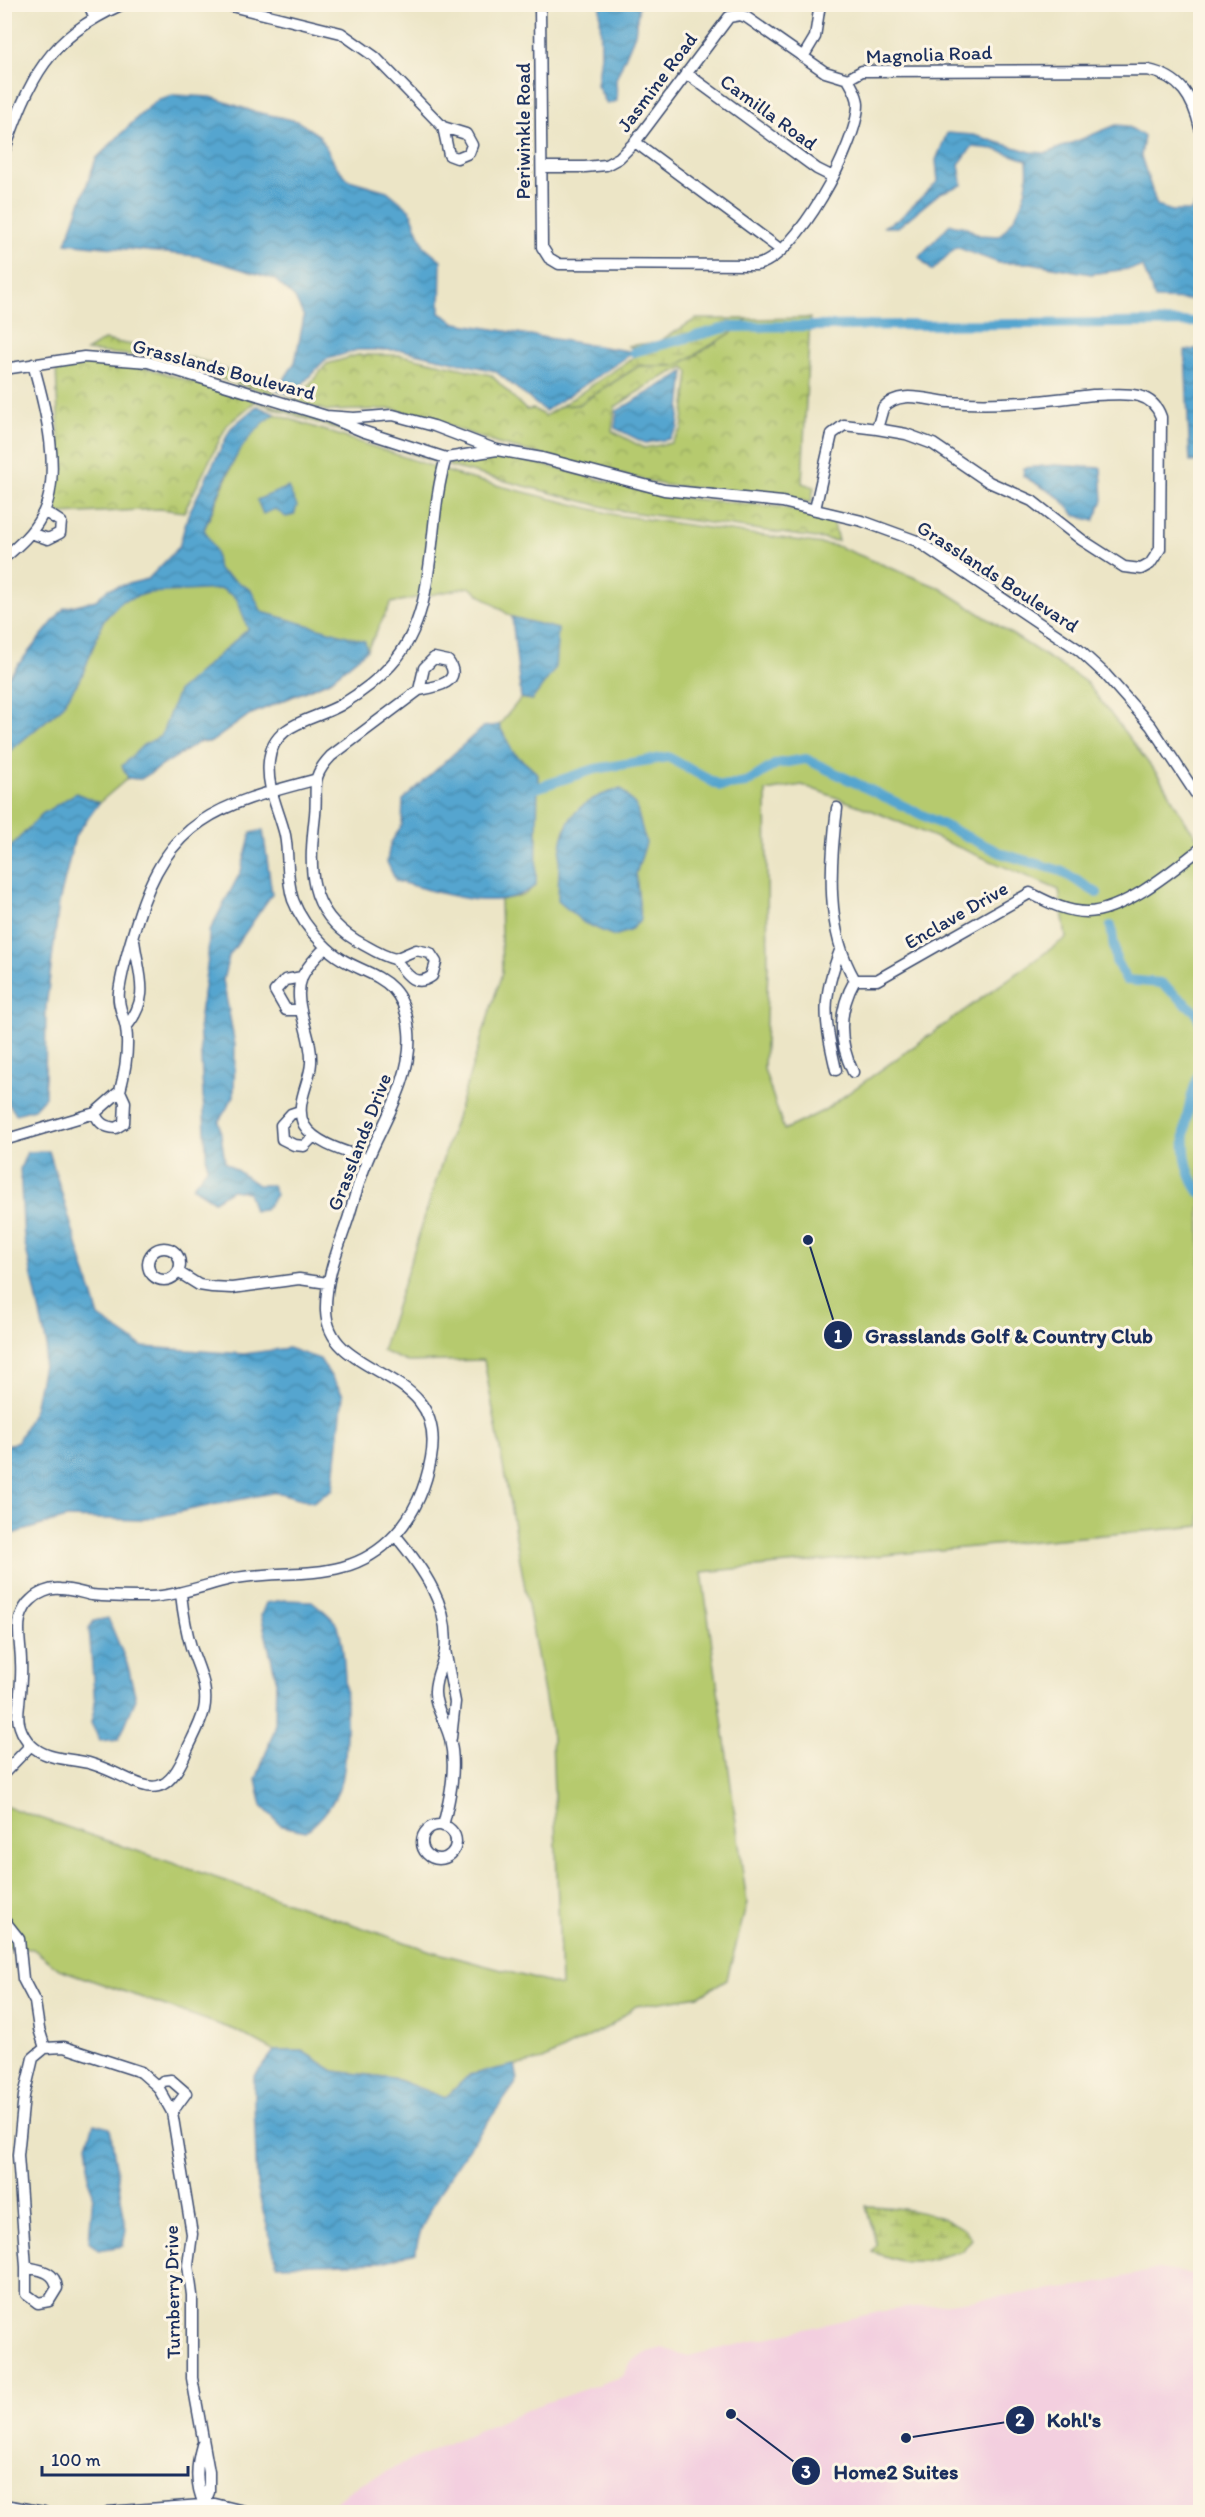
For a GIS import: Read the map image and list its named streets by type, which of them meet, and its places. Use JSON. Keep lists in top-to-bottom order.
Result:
{
  "streets": {
    "street": [
      "Magnolia Road",
      "Jasmine Road",
      "Camilla Road",
      "Periwinkle Road",
      "Grasslands Boulevard",
      "Enclave Drive",
      "Grasslands Drive",
      "Turnberry Drive"
    ]
  },
  "crossings": [
    ["Magnolia Road", "Jasmine Road"],
    ["Magnolia Road", "Camilla Road"],
    ["Magnolia Road", "Periwinkle Road"],
    ["Jasmine Road", "Camilla Road"],
    ["Jasmine Road", "Periwinkle Road"],
    ["Grasslands Boulevard", "Grasslands Drive"]
  ],
  "places": ["Grasslands Golf & Country Club", "Home2 Suites", "Kohl's"],
  "scale_bar": "100 m"
}
